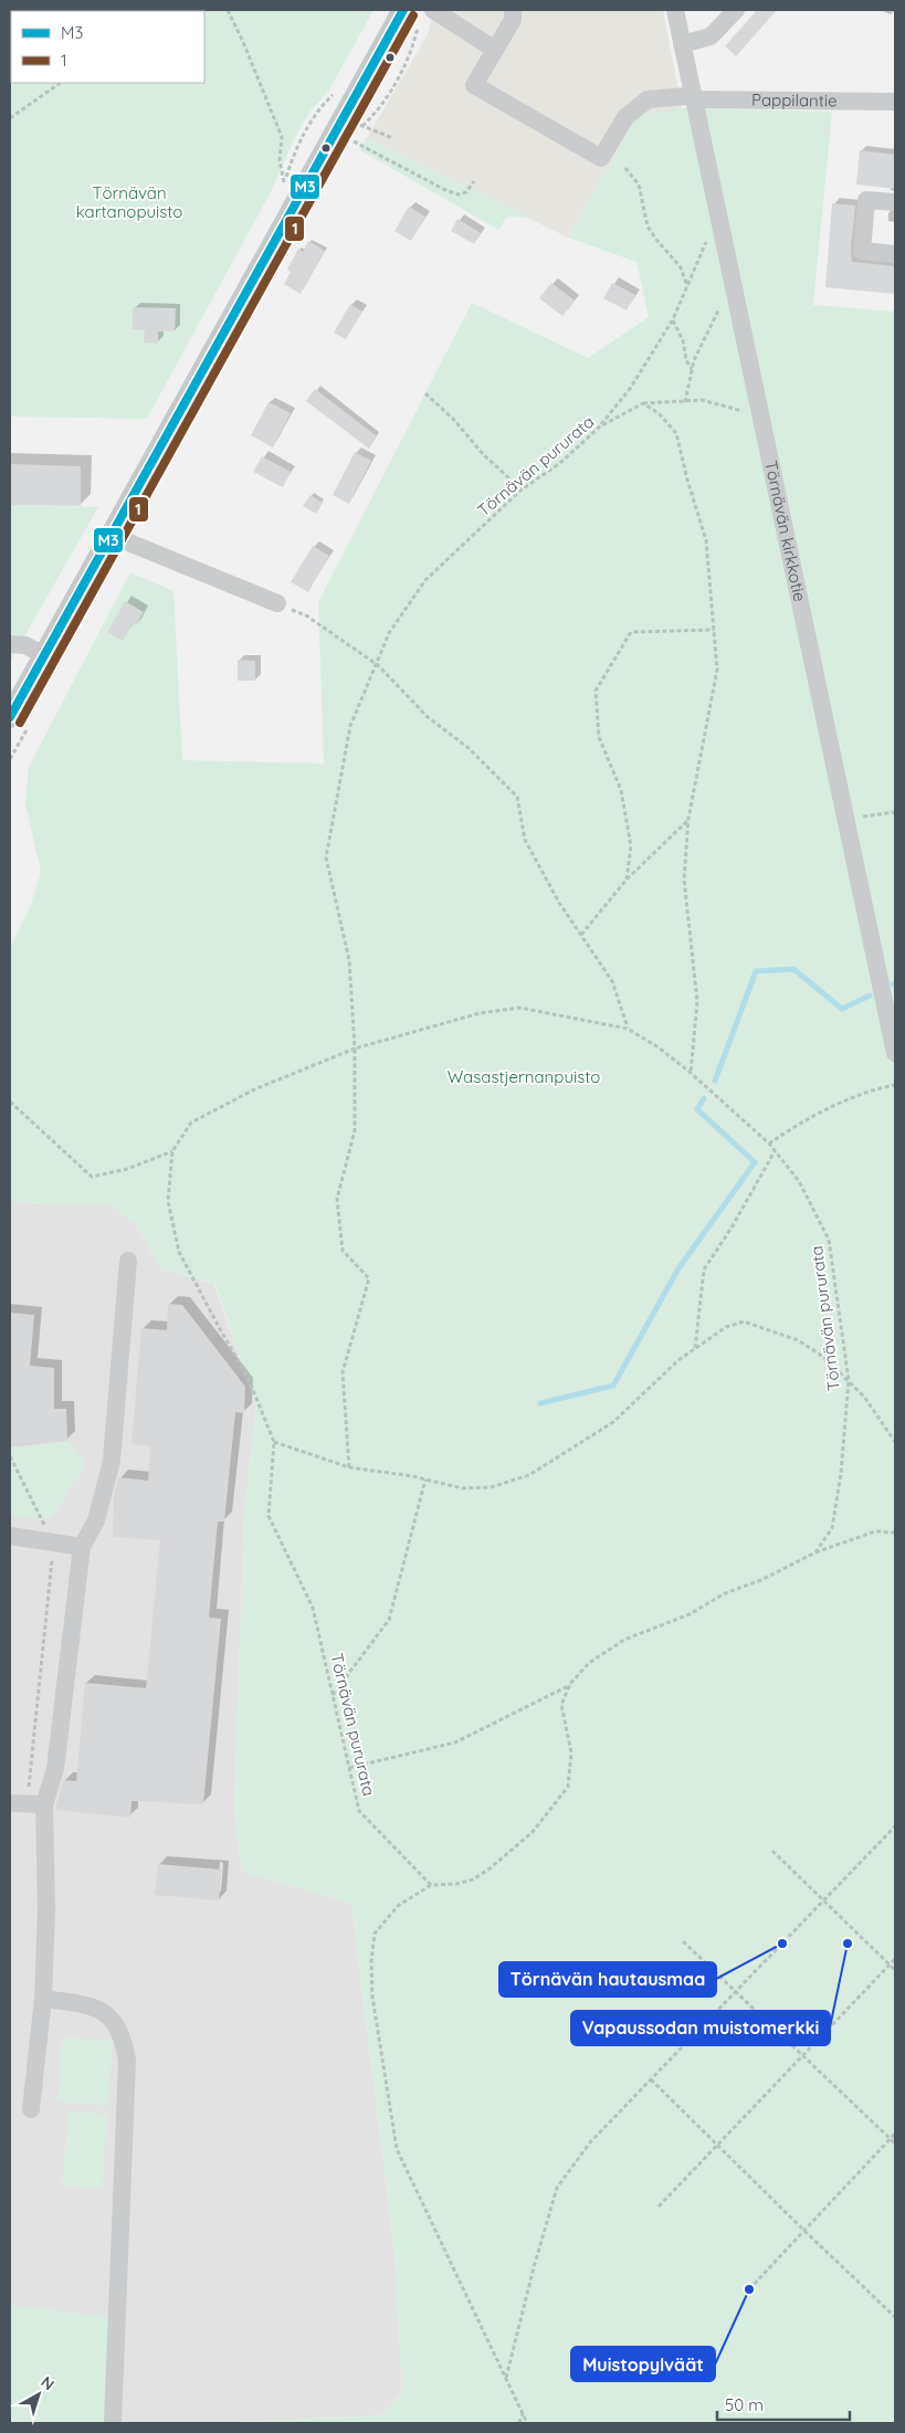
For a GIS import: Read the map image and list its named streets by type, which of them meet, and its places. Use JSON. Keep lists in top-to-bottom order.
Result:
{
  "streets": {
    "street": ["Pappilantie", "Törnävän kirkkotie"],
    "path": ["Törnävän pururata"]
  },
  "crossings": [
    ["Pappilantie", "Törnävän kirkkotie"]
  ],
  "parks": ["Törnävän kartanopuisto", "Wasastjernanpuisto"],
  "places": ["Törnävän hautausmaa", "Vapaussodan muistomerkki", "Muistopylväät"],
  "lines": ["transit line M3", "transit line 1"],
  "legend": ["M3", "1"],
  "scale_bar": "50 m",
  "north": "top right"
}
